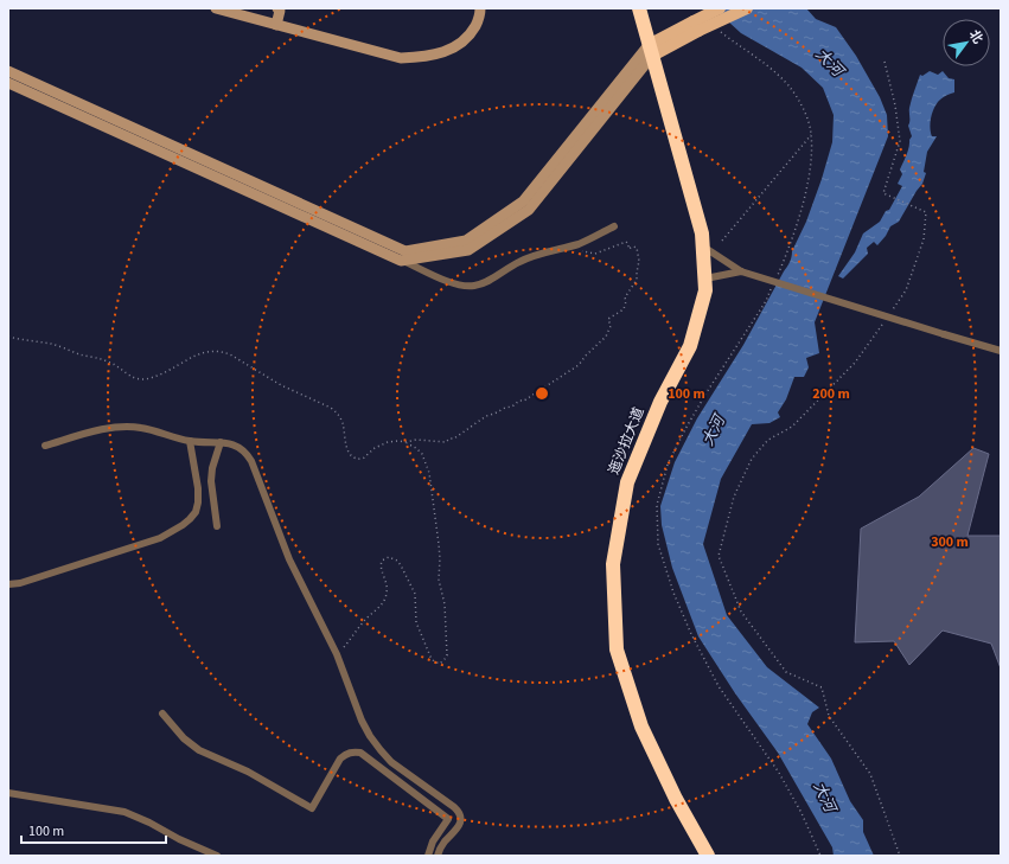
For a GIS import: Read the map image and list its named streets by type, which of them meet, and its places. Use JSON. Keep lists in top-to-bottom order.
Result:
{
  "streets": {
    "highway": ["迤沙拉大道"]
  },
  "water": ["大河"],
  "scale_bar": "100 m",
  "north": "top right",
  "rings": ["100 m", "200 m", "300 m"]
}
